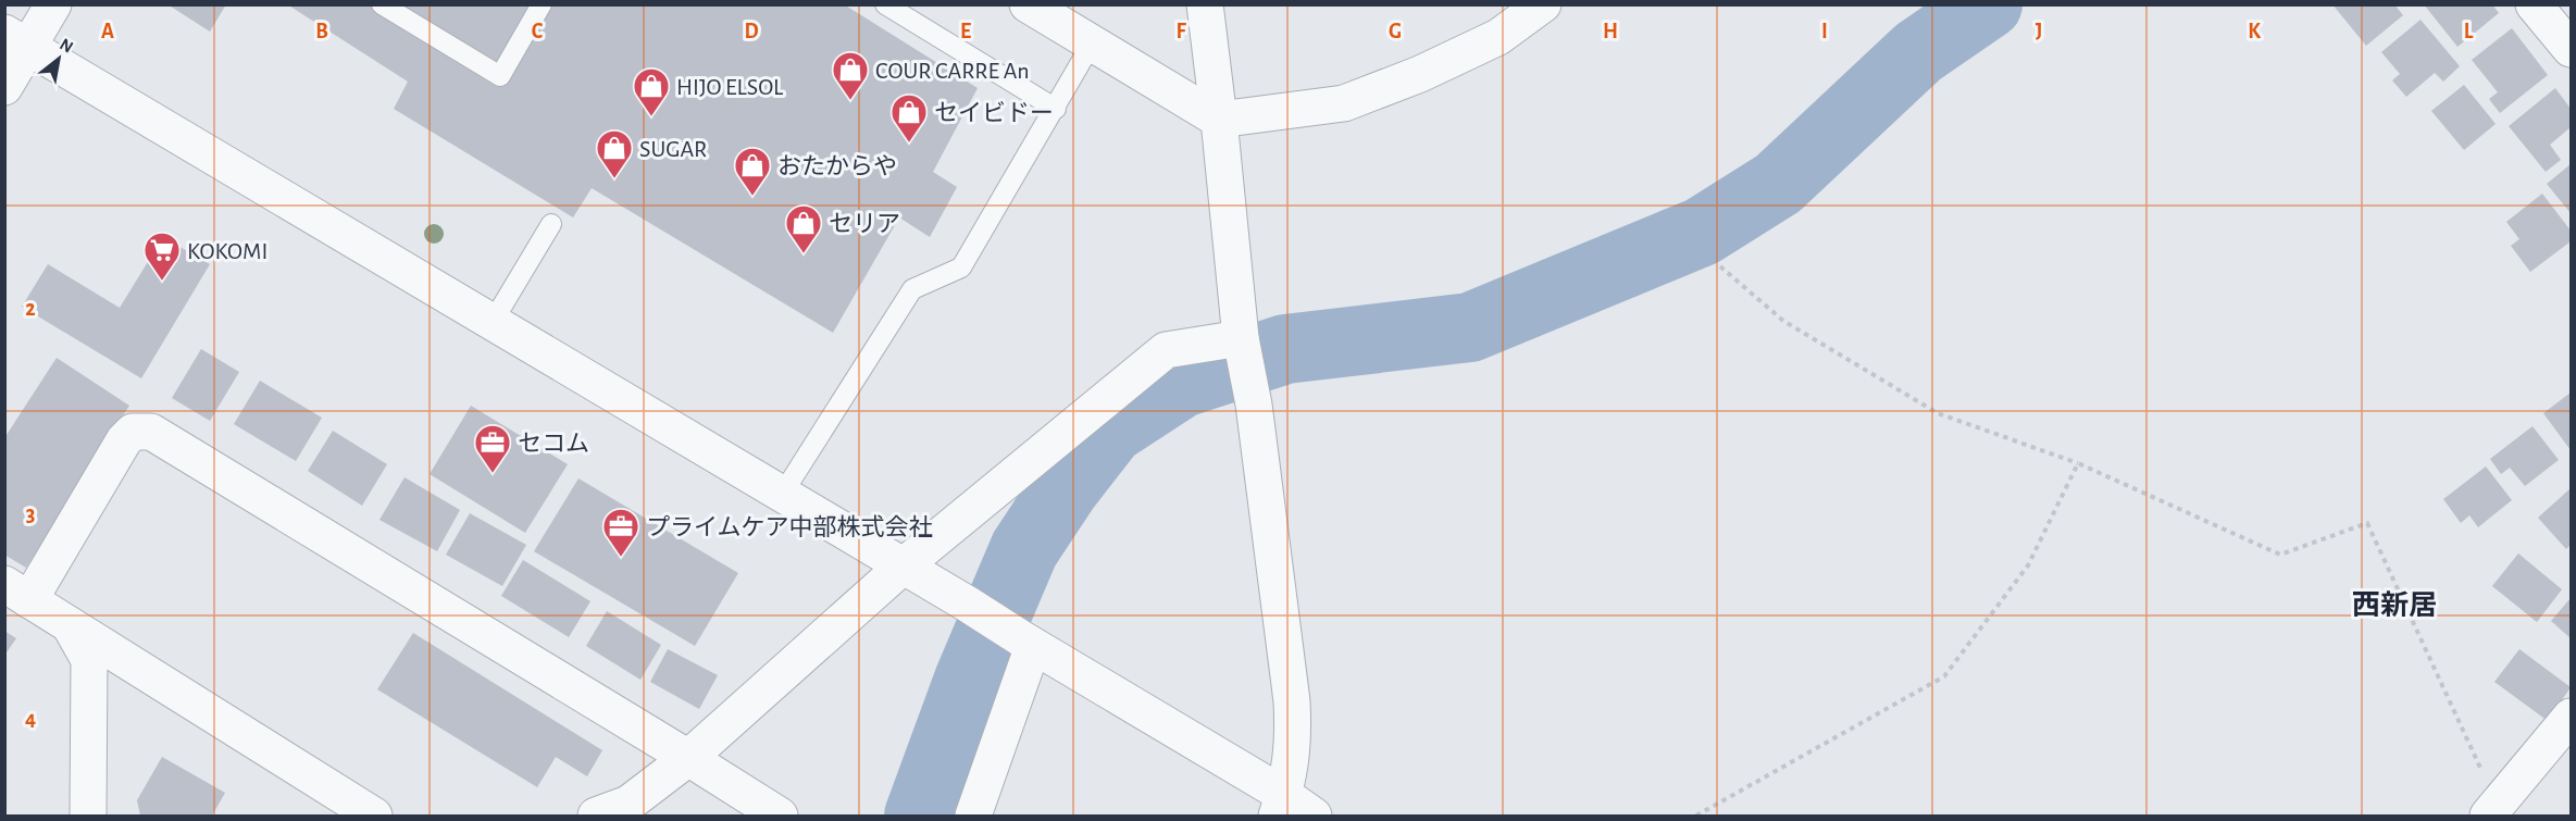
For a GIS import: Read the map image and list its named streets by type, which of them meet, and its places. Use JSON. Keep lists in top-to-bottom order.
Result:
{
  "districts": ["西新居"],
  "places": {
    "shop": [
      "COUR CARRE An",
      "HIJO ELSOL",
      "セイビドー",
      "SUGAR",
      "おたからや",
      "セリア"
    ],
    "supermarket": ["KOKOMI"],
    "office": ["セコム", "プライムケア中部株式会社"]
  },
  "north": "top right",
  "grid": {
    "columns": [
      "A",
      "B",
      "C",
      "D",
      "E",
      "F",
      "G",
      "H",
      "I",
      "J",
      "K",
      "L"
    ],
    "rows": ["2", "3", "4"]
  }
}
